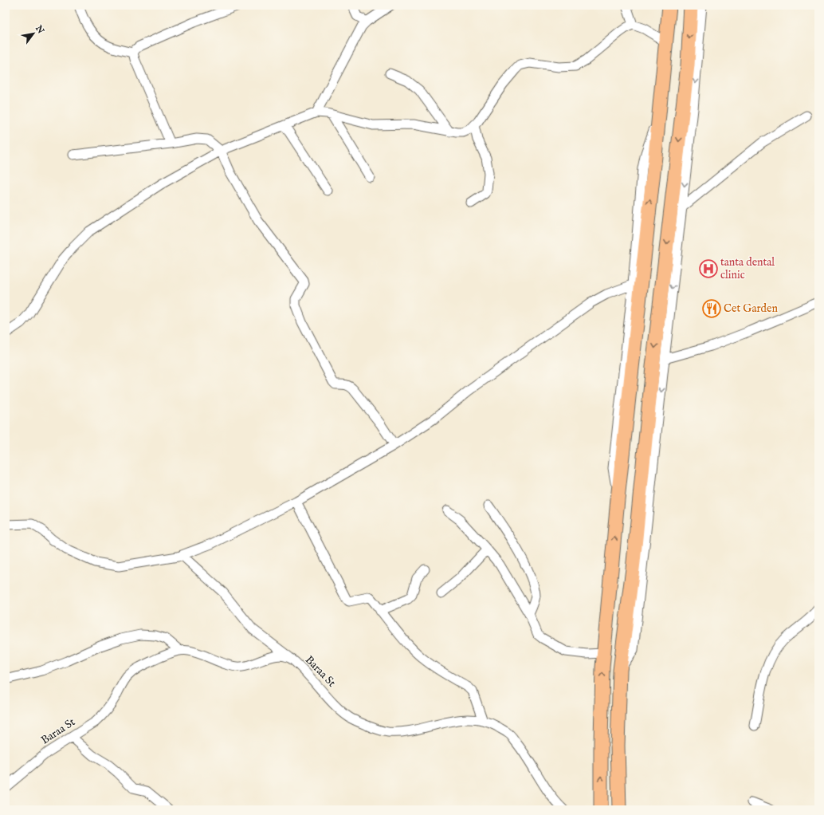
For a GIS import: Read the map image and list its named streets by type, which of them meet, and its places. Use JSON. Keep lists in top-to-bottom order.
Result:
{
  "streets": {
    "street": ["Baraa St"]
  },
  "places": {
    "hospital": ["tanta dental clinic"],
    "restaurant": ["Cet Garden"]
  },
  "north": "top right"
}
